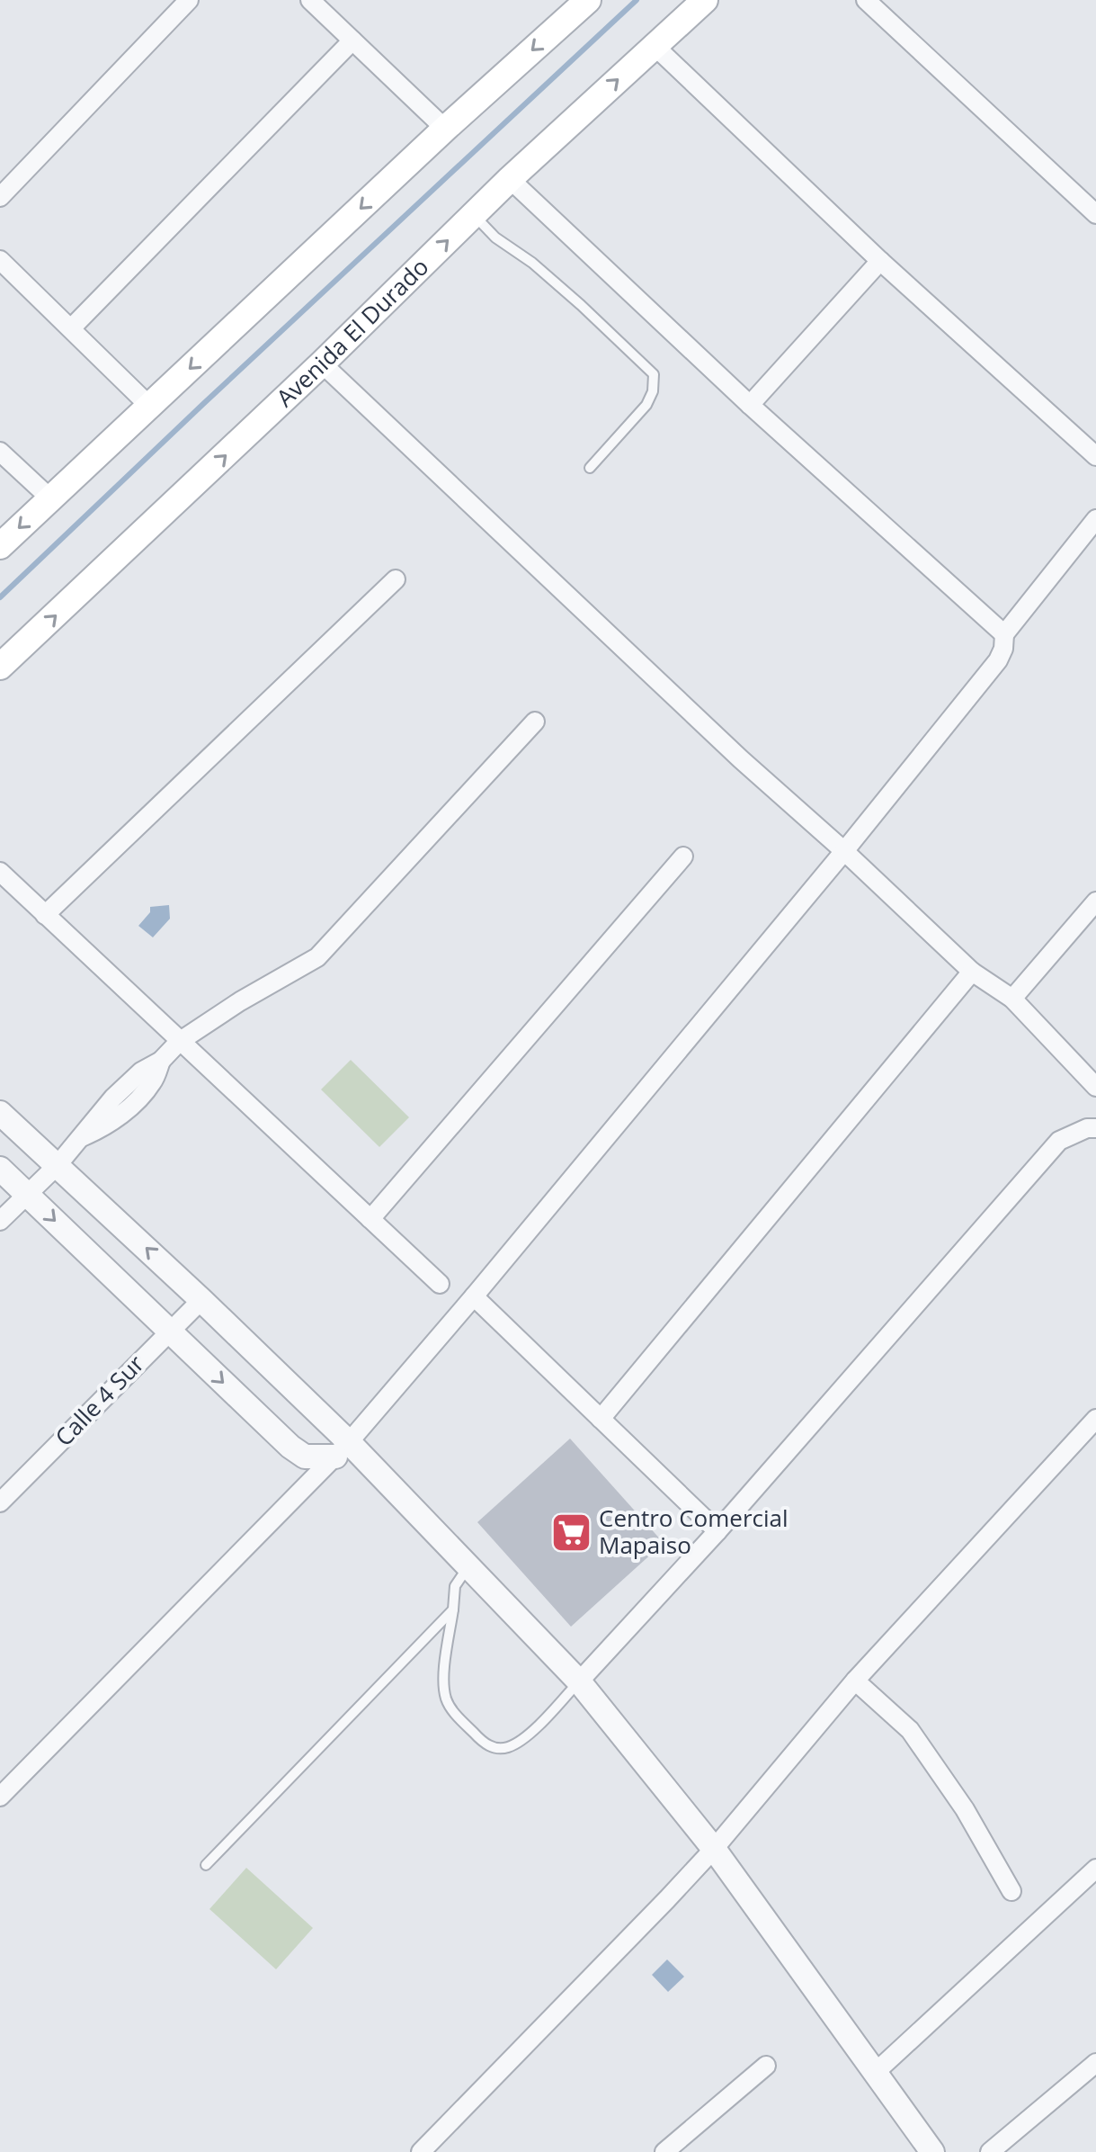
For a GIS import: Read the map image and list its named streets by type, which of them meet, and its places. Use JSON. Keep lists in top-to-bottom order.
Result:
{
  "streets": {
    "main road": ["Avenida El Durado"],
    "street": ["Calle 4 Sur"]
  },
  "places": {
    "supermarket": ["Centro Comercial Mapaiso"]
  }
}
